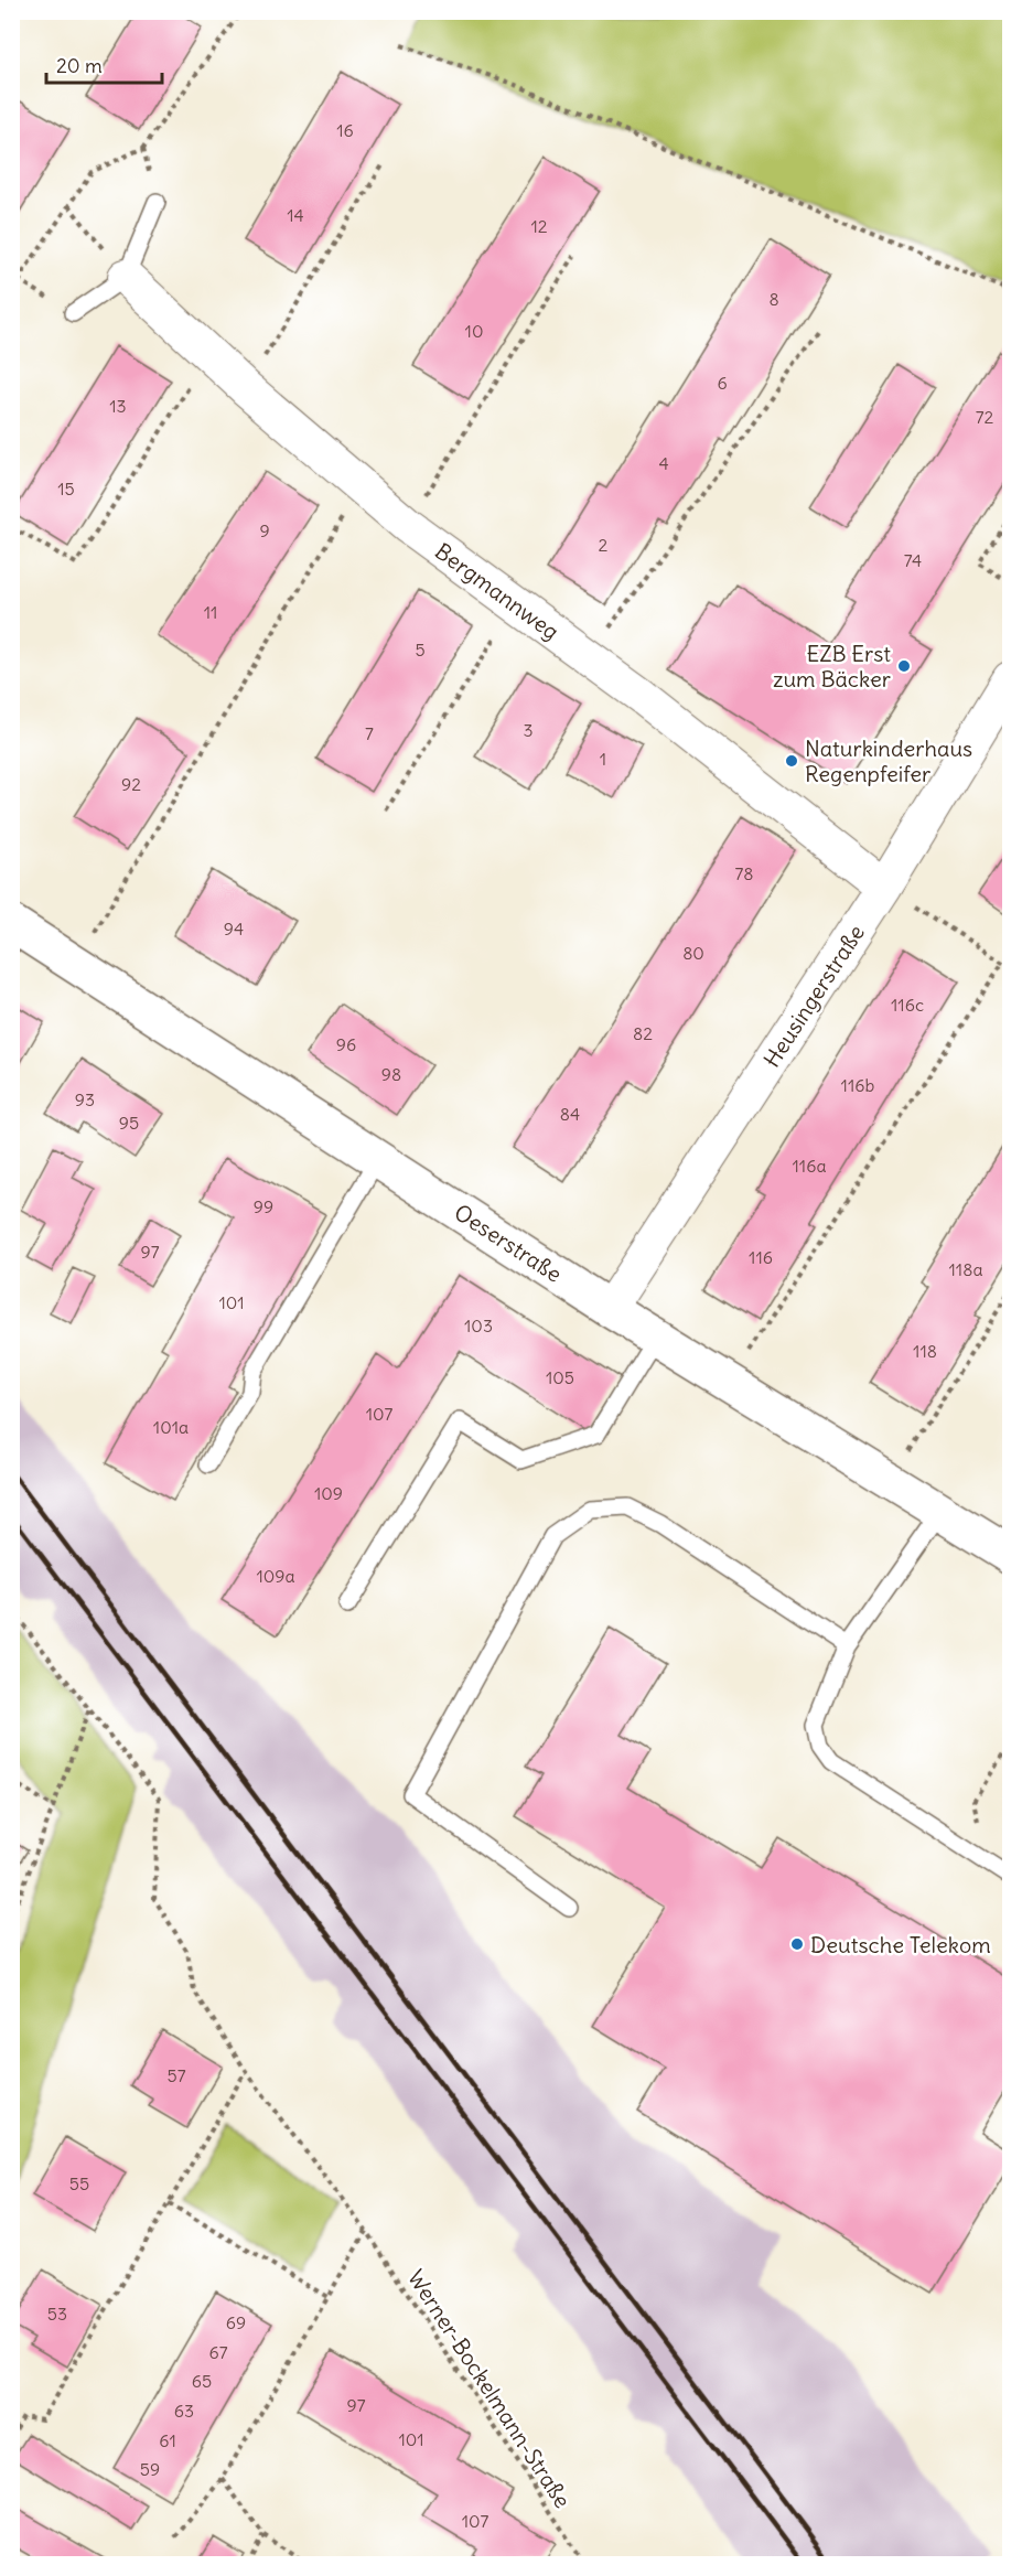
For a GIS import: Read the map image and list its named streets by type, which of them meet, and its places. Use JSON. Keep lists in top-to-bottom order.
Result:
{
  "streets": {
    "street": ["Bergmannweg", "Heusingerstraße", "Oeserstraße"],
    "path": ["Werner-Bockelmann-Straße"]
  },
  "crossings": [
    ["Bergmannweg", "Heusingerstraße"],
    ["Heusingerstraße", "Oeserstraße"]
  ],
  "places": ["EZB Erst zum Bäcker", "Naturkinderhaus Regenpfeifer", "Deutsche Telekom"],
  "house_numbers": [
    "16",
    "14",
    "12",
    "8",
    "10",
    "6",
    "13",
    "72",
    "4",
    "15",
    "9",
    "2",
    "74",
    "11",
    "5",
    "3",
    "7",
    "1",
    "92",
    "78",
    "94",
    "80",
    "116c",
    "82",
    "96",
    "98",
    "116b",
    "93",
    "84",
    "95",
    "116a",
    "99",
    "97",
    "116",
    "118a",
    "101",
    "103",
    "118",
    "105",
    "107",
    "101a",
    "109",
    "109a",
    "57",
    "55",
    "53",
    "69",
    "67",
    "65",
    "97",
    "63",
    "101",
    "61",
    "59",
    "107"
  ],
  "scale_bar": "20 m"
}
